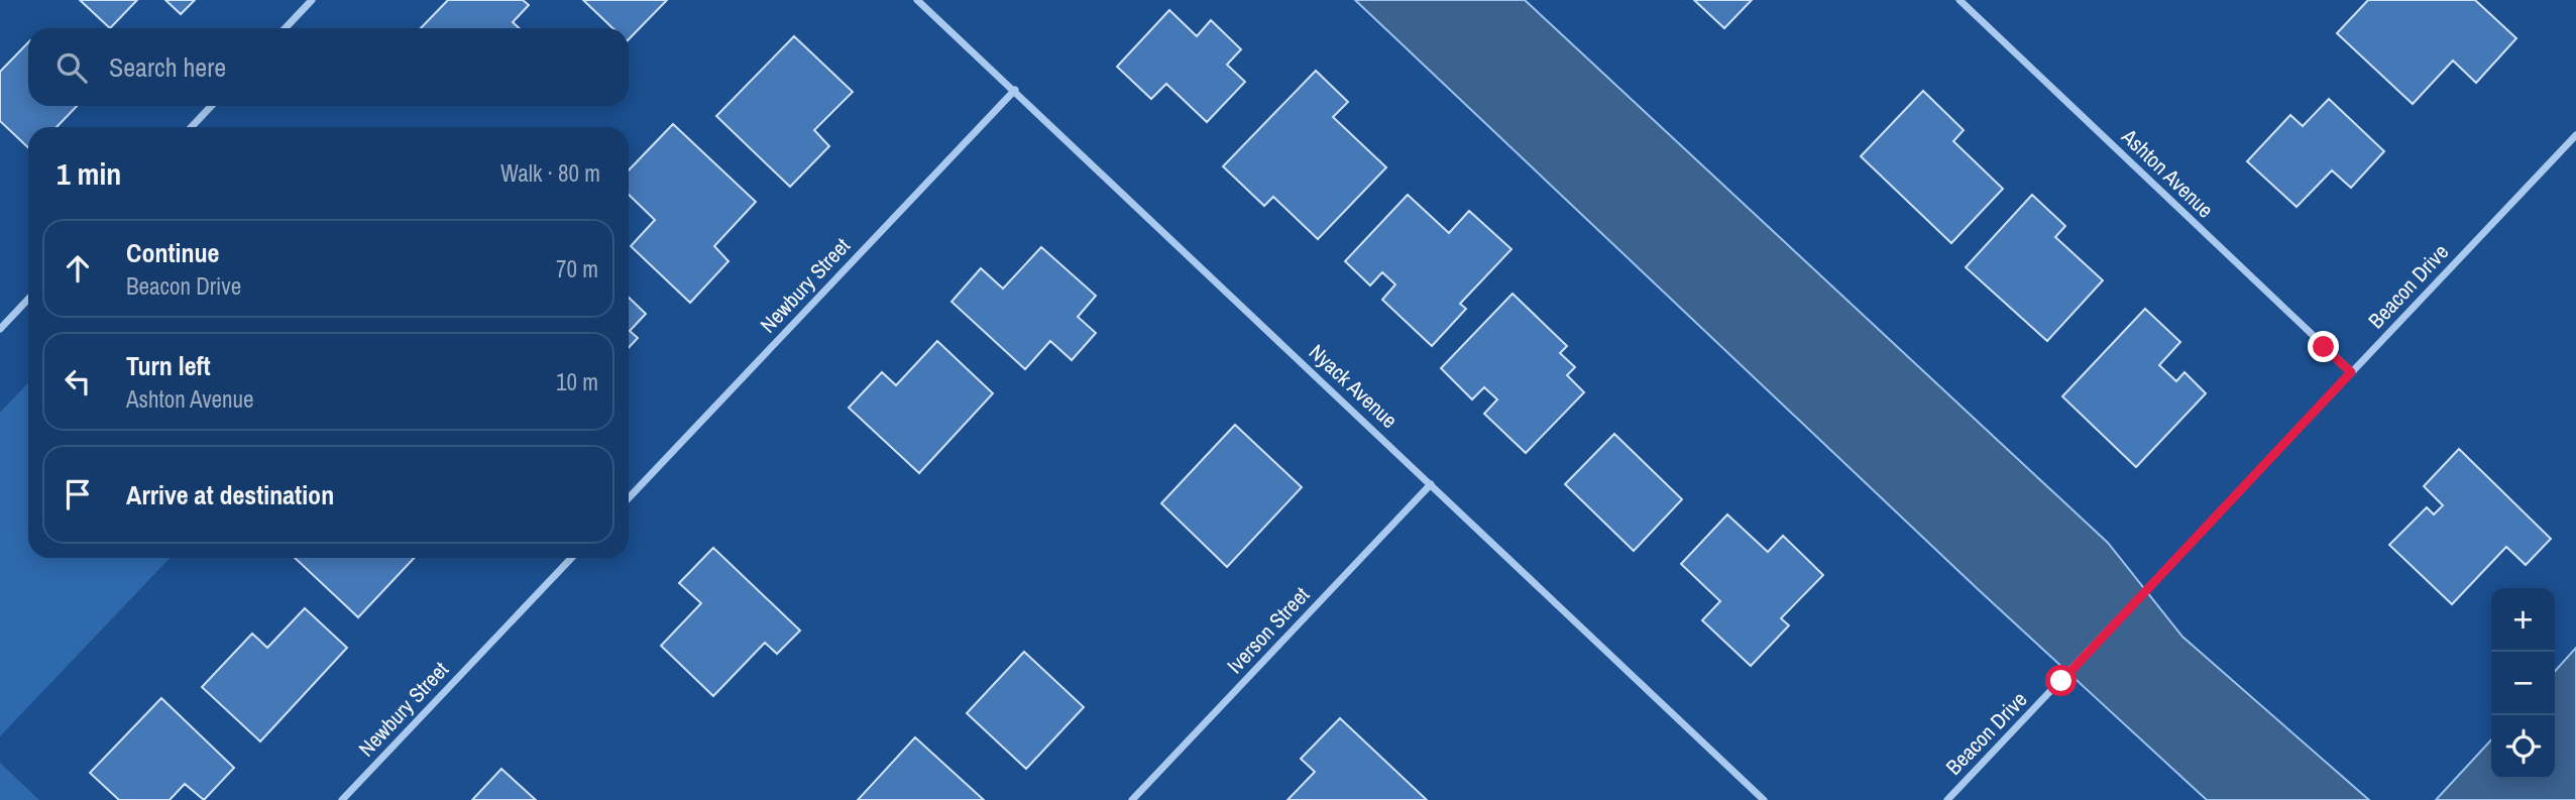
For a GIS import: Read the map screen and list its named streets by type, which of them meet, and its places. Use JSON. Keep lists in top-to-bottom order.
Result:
{
  "streets": {
    "street": [
      "Ashton Avenue",
      "Newbury Street",
      "Beacon Drive",
      "Nyack Avenue",
      "Iverson Street"
    ]
  },
  "crossings": [
    ["Ashton Avenue", "Beacon Drive"],
    ["Newbury Street", "Nyack Avenue"],
    ["Nyack Avenue", "Iverson Street"]
  ],
  "page": {
    "search": "Search here",
    "heading": ["1 min", "Walk · 80 m"],
    "list": [
      ["Continue", "Beacon Drive", "70 m"],
      ["Turn left", "Ashton Avenue", "10 m"],
      "Arrive at destination"
    ],
    "map_buttons": ["+", "−"]
  }
}
